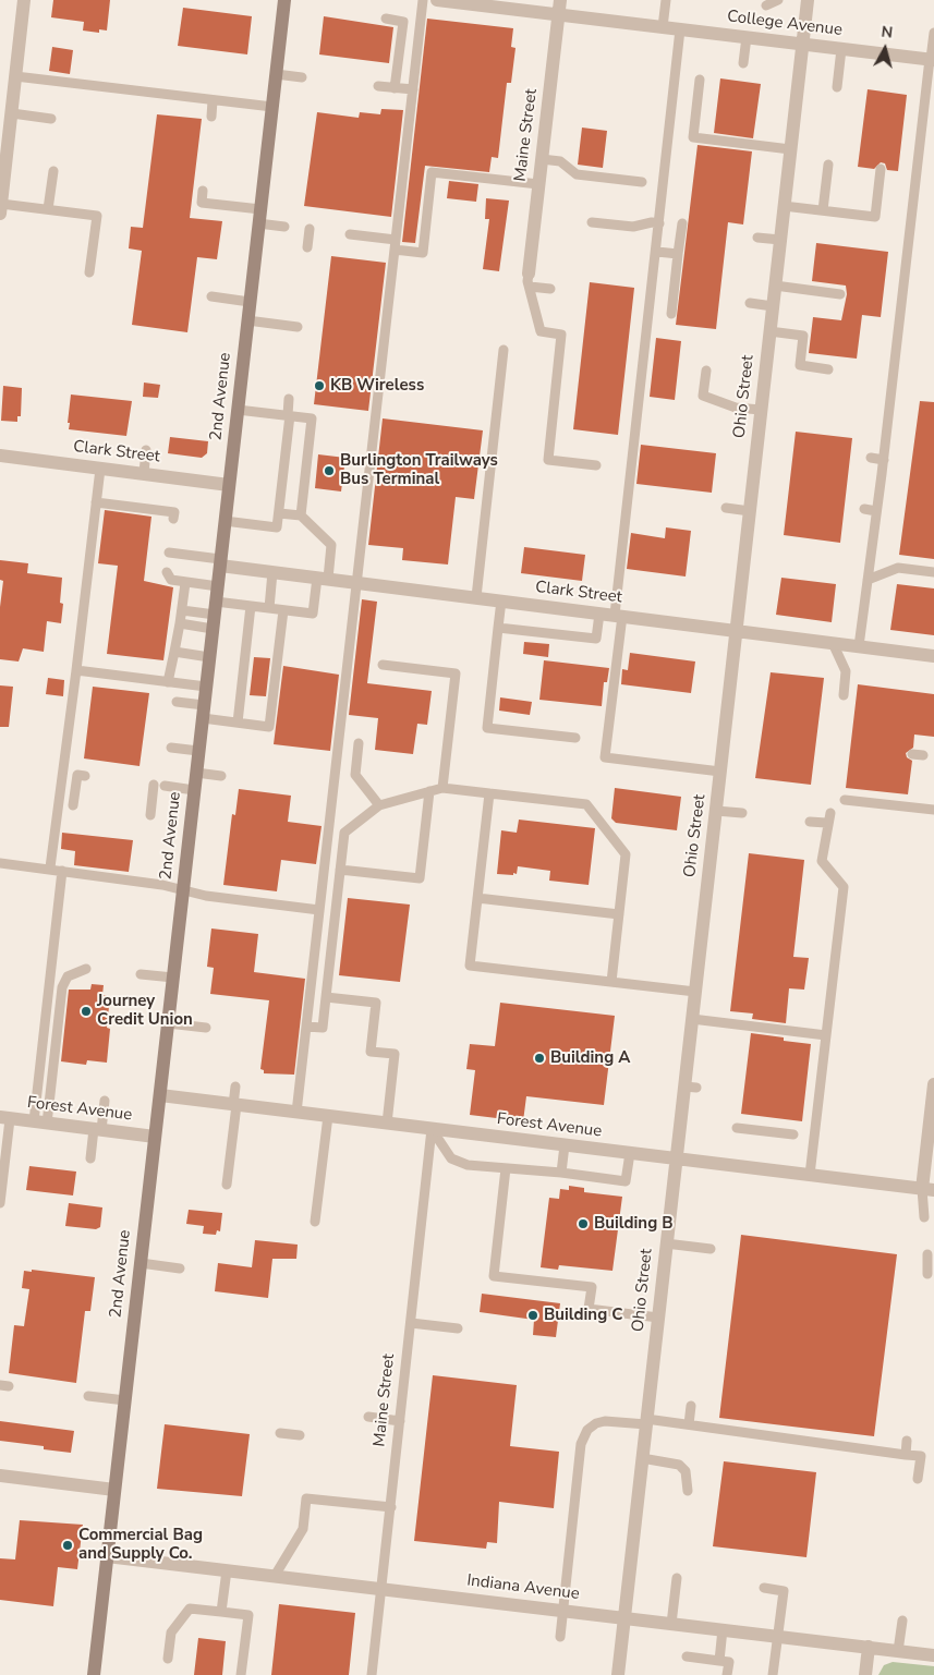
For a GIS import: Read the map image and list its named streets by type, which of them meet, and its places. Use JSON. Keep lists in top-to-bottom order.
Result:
{
  "streets": {
    "main road": ["2nd Avenue"],
    "street": [
      "College Avenue",
      "Maine Street",
      "Ohio Street",
      "Clark Street",
      "Forest Avenue",
      "Indiana Avenue"
    ]
  },
  "crossings": [
    ["College Avenue", "Maine Street"],
    ["College Avenue", "Ohio Street"],
    ["Maine Street", "Forest Avenue"],
    ["Maine Street", "Indiana Avenue"],
    ["2nd Avenue", "Clark Street"],
    ["2nd Avenue", "Forest Avenue"],
    ["2nd Avenue", "Indiana Avenue"],
    ["Ohio Street", "Clark Street"],
    ["Ohio Street", "Forest Avenue"],
    ["Ohio Street", "Indiana Avenue"]
  ],
  "places": [
    "KB Wireless",
    "Burlington Trailways Bus Terminal",
    "Journey Credit Union",
    "Building A",
    "Building B",
    "Building C",
    "Commercial Bag and Supply Co."
  ],
  "north": "top"
}
